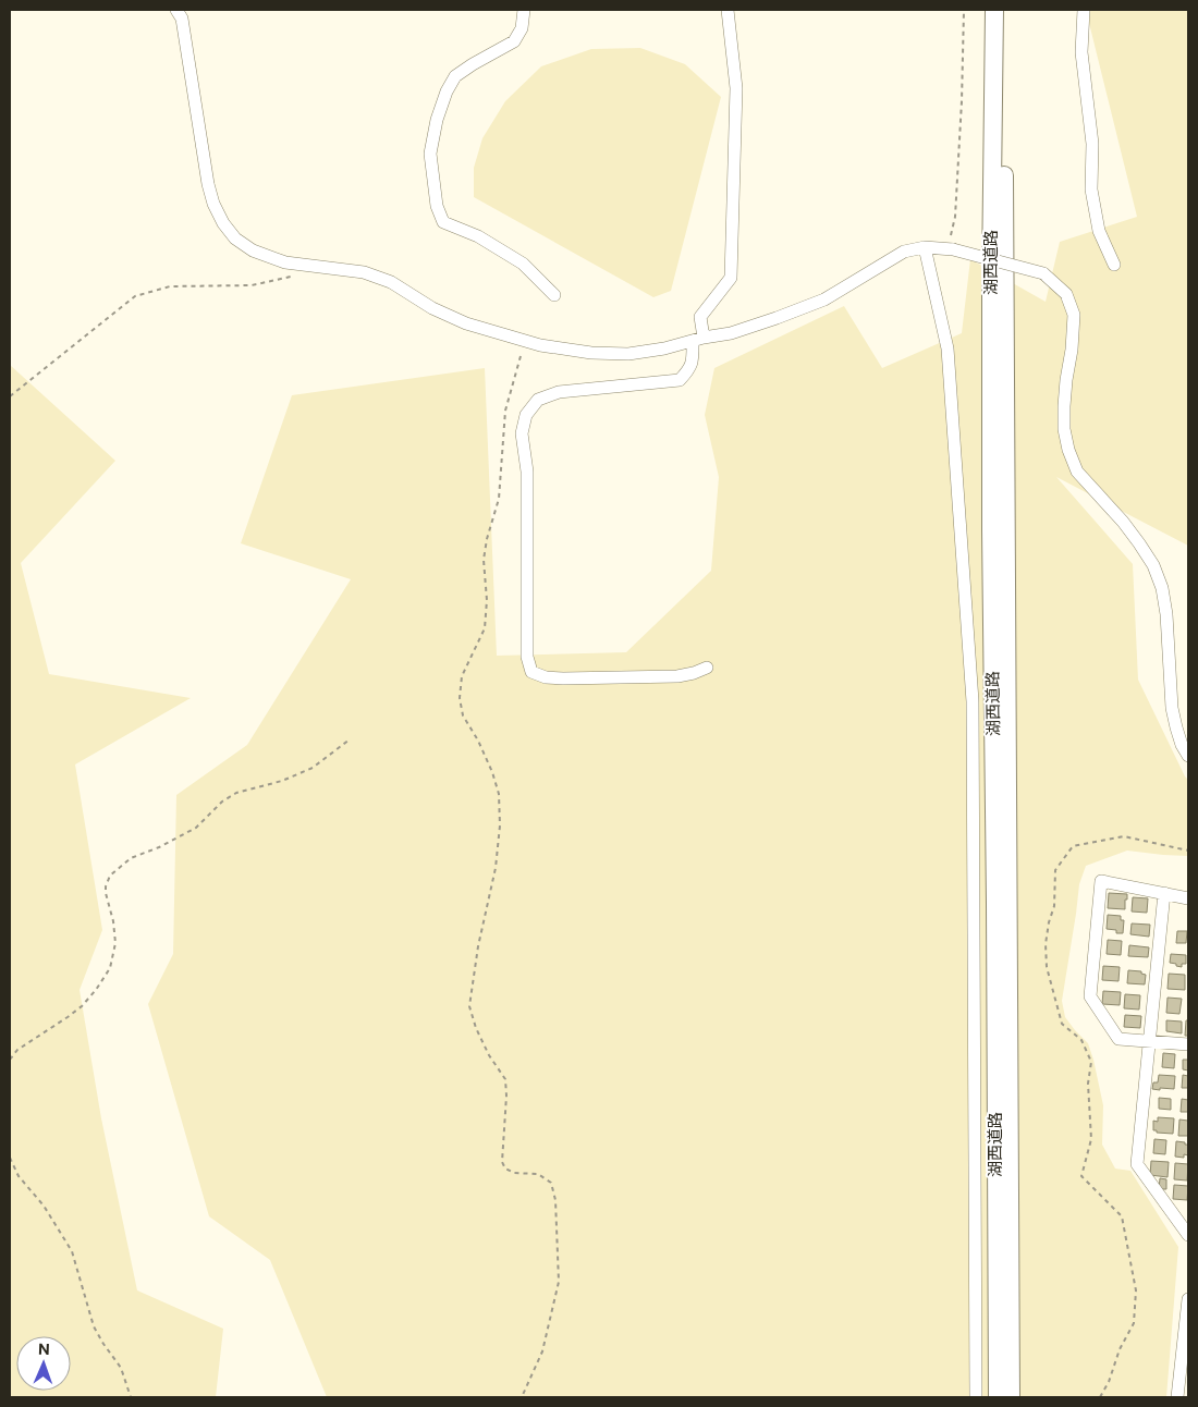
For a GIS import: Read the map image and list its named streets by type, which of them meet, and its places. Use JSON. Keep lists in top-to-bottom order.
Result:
{
  "streets": {
    "highway": ["湖西道路"]
  },
  "north": "top"
}
